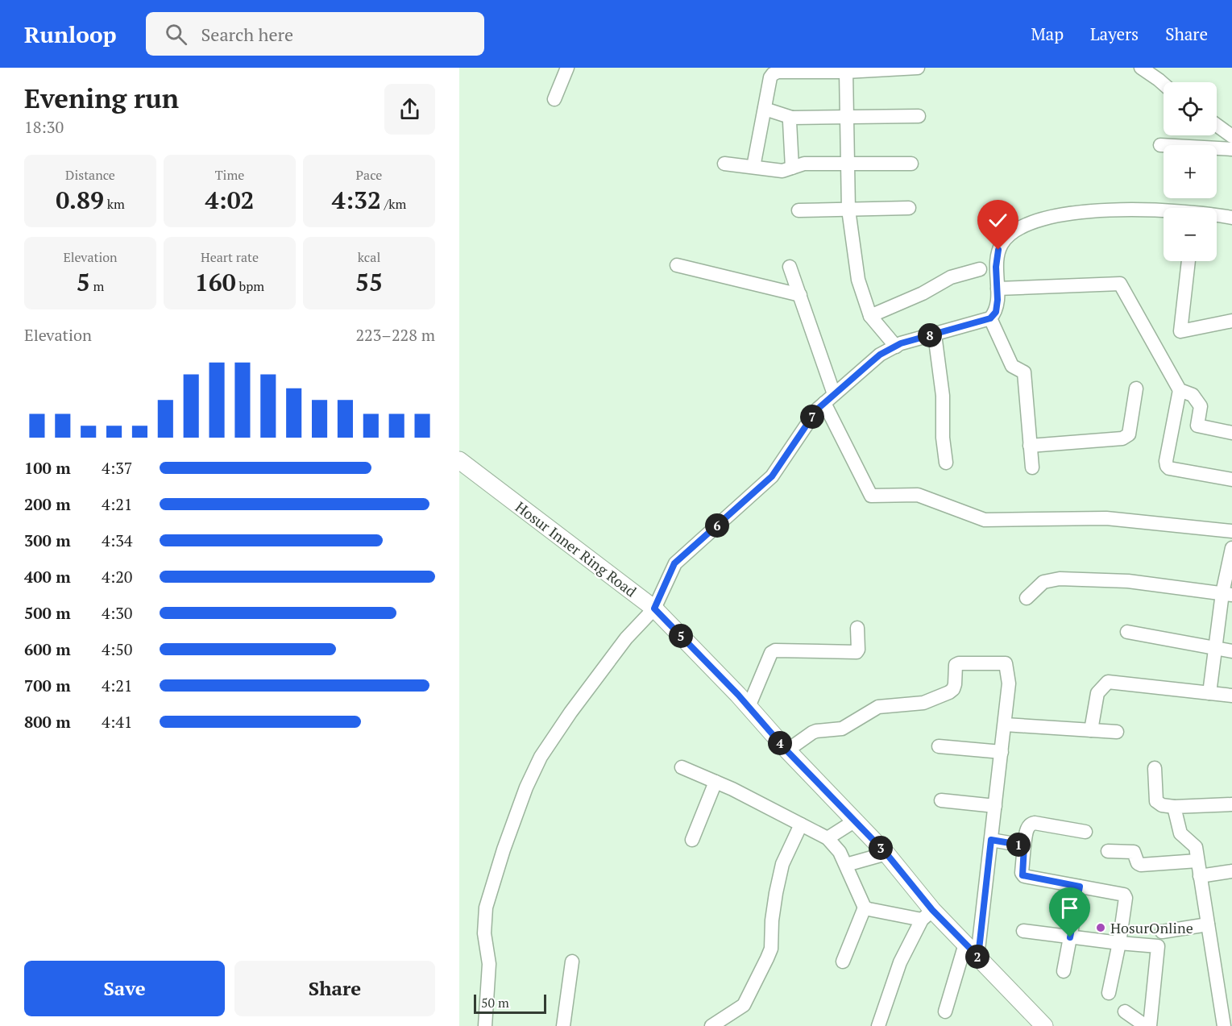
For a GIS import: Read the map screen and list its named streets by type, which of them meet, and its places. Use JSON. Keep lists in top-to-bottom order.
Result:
{
  "streets": {
    "main road": ["Hosur Inner Ring Road"]
  },
  "places": ["HosurOnline"],
  "scale_bar": "50 m",
  "page": {
    "header": "Runloop",
    "search": "Search here",
    "nav": ["Map", "Layers", "Share"],
    "heading": ["Evening run", "18:30"],
    "map_buttons": ["+", "−"],
    "stats": [
      ["Distance", "0.89 km"],
      ["Time", "4:02"],
      ["Pace", "4:32 /km"],
      ["Elevation", "5 m"],
      ["Heart rate", "160 bpm"],
      ["kcal", "55"]
    ],
    "chart": ["Elevation", "223–228 m"],
    "pins": [
      "8",
      "7",
      "6",
      "5",
      "4",
      "1",
      "3",
      "2"
    ],
    "list": [
      {
        "name": "100 m",
        "note": "4:37"
      },
      {
        "name": "200 m",
        "note": "4:21"
      },
      {
        "name": "300 m",
        "note": "4:34"
      },
      {
        "name": "400 m",
        "note": "4:20"
      },
      {
        "name": "500 m",
        "note": "4:30"
      },
      {
        "name": "600 m",
        "note": "4:50"
      },
      {
        "name": "700 m",
        "note": "4:21"
      },
      {
        "name": "800 m",
        "note": "4:41"
      }
    ],
    "buttons": ["Save", "Share"],
    "scale": "50 m"
  }
}
